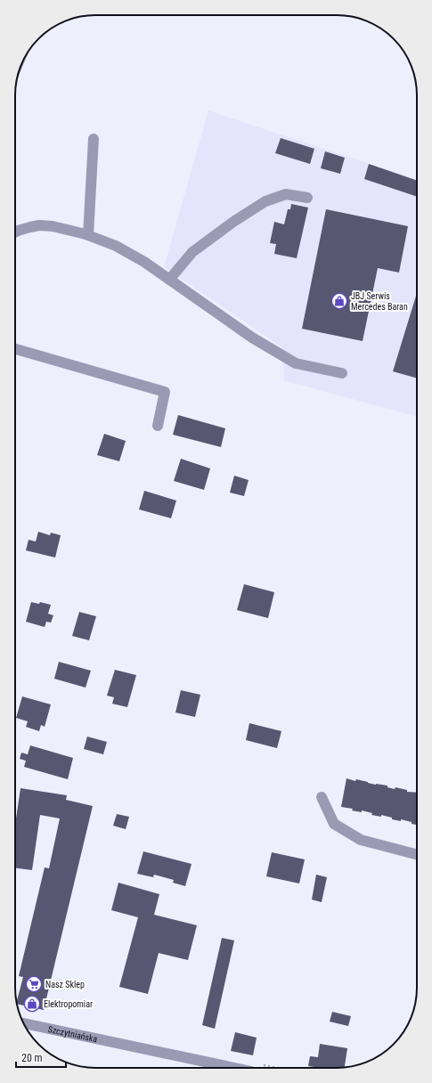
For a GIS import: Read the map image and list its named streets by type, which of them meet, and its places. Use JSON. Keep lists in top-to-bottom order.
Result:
{
  "streets": {
    "street": ["Szczytniańska"]
  },
  "places": {
    "shop": ["JBJ Serwis Mercedes Baran", "Elektropomiar"],
    "supermarket": ["Nasz Sklep"]
  },
  "scale_bar": "20 m"
}
